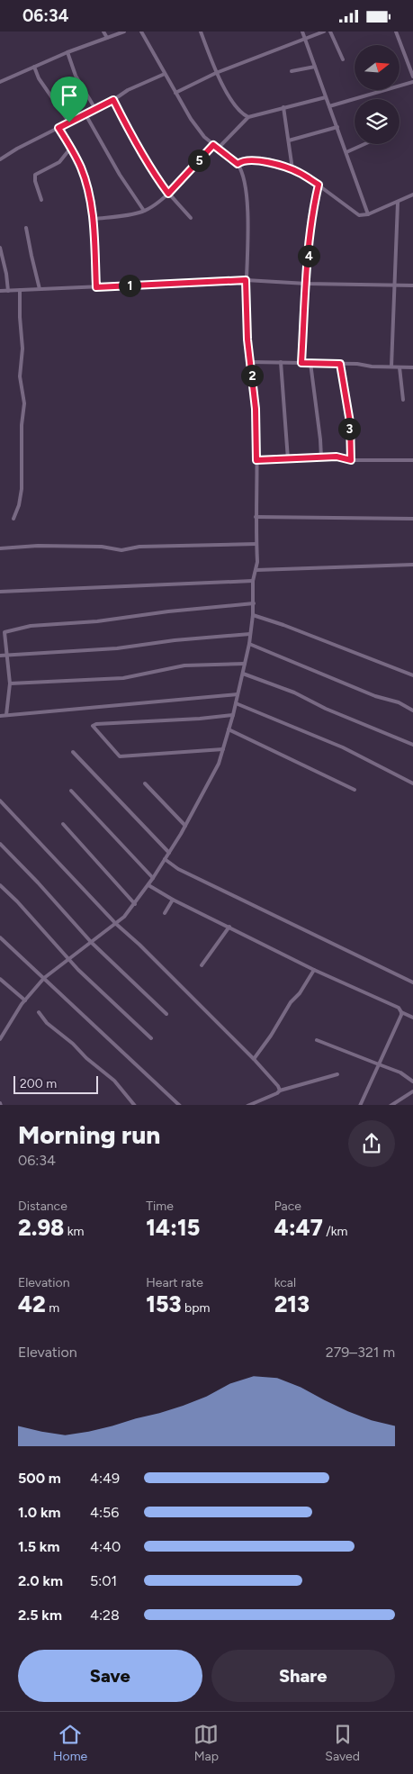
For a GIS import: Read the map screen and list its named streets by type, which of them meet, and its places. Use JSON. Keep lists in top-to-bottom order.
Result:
{
  "scale_bar": "200 m",
  "north": "right",
  "page": {
    "status": "06:34",
    "pins": [
      "5",
      "4",
      "1",
      "2",
      "3"
    ],
    "scale": "200 m",
    "heading": ["Morning run", "06:34"],
    "stats": [
      ["Distance", "2.98 km"],
      ["Time", "14:15"],
      ["Pace", "4:47 /km"],
      ["Elevation", "42 m"],
      ["Heart rate", "153 bpm"],
      ["kcal", "213"]
    ],
    "chart": ["Elevation", "279–321 m"],
    "list": [
      {
        "name": "500 m",
        "note": "4:49"
      },
      {
        "name": "1.0 km",
        "note": "4:56"
      },
      {
        "name": "1.5 km",
        "note": "4:40"
      },
      {
        "name": "2.0 km",
        "note": "5:01"
      },
      {
        "name": "2.5 km",
        "note": "4:28"
      }
    ],
    "buttons": ["Save", "Share"],
    "tabs": ["Home", "Map", "Saved"]
  }
}
